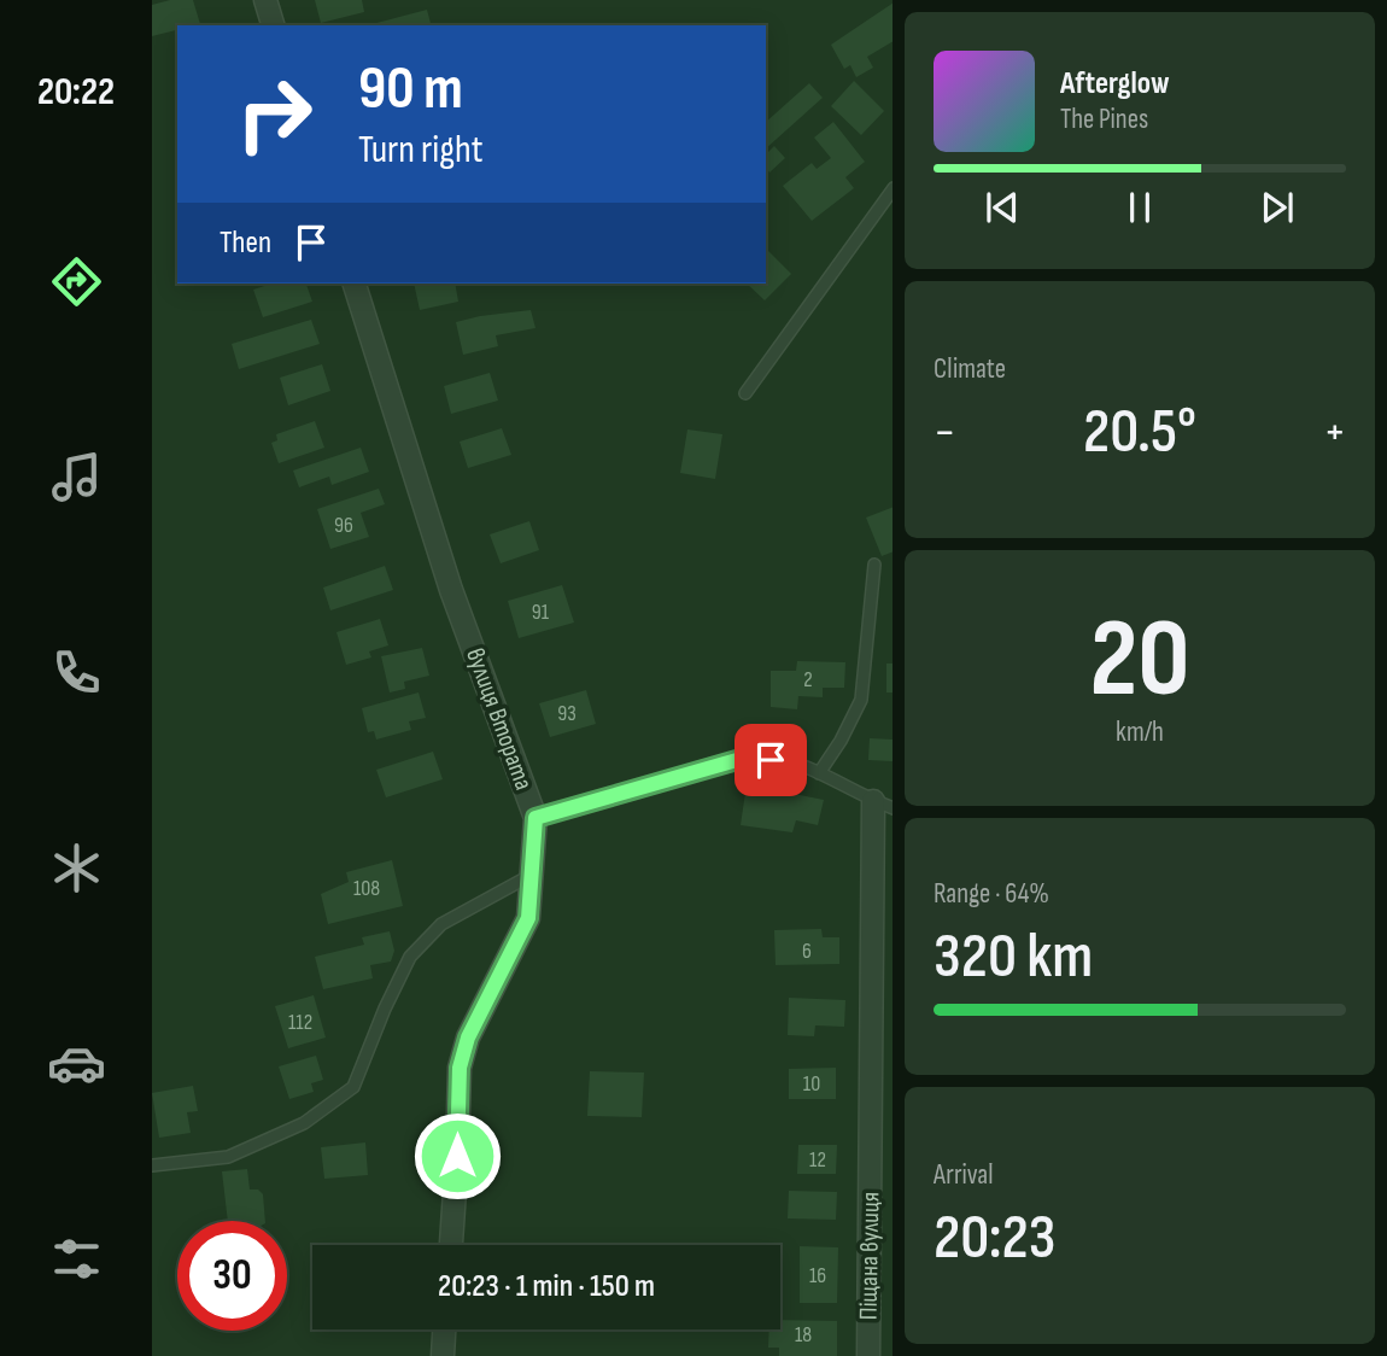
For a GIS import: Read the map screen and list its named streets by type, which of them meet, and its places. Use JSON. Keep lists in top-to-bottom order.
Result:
{
  "streets": {
    "street": ["вулиця Втората", "Піщана вулиця"]
  },
  "house_numbers": [
    "96",
    "91",
    "2",
    "93",
    "108",
    "6",
    "112",
    "10",
    "12",
    "16",
    "18"
  ],
  "page": {
    "tabs": "20:22",
    "turn": ["90 m", "Turn right"],
    "song": ["Afterglow", "The Pines"],
    "then": "Then",
    "tile": [
      "Climate",
      ["20", "km/h"],
      ["Range · 64%", "320 km"],
      ["Arrival", "20:23"]
    ],
    "heat": ["−", "20.5°", "+"],
    "limit": "30",
    "trip": "20:23 · 1 min · 150 m"
  }
}
